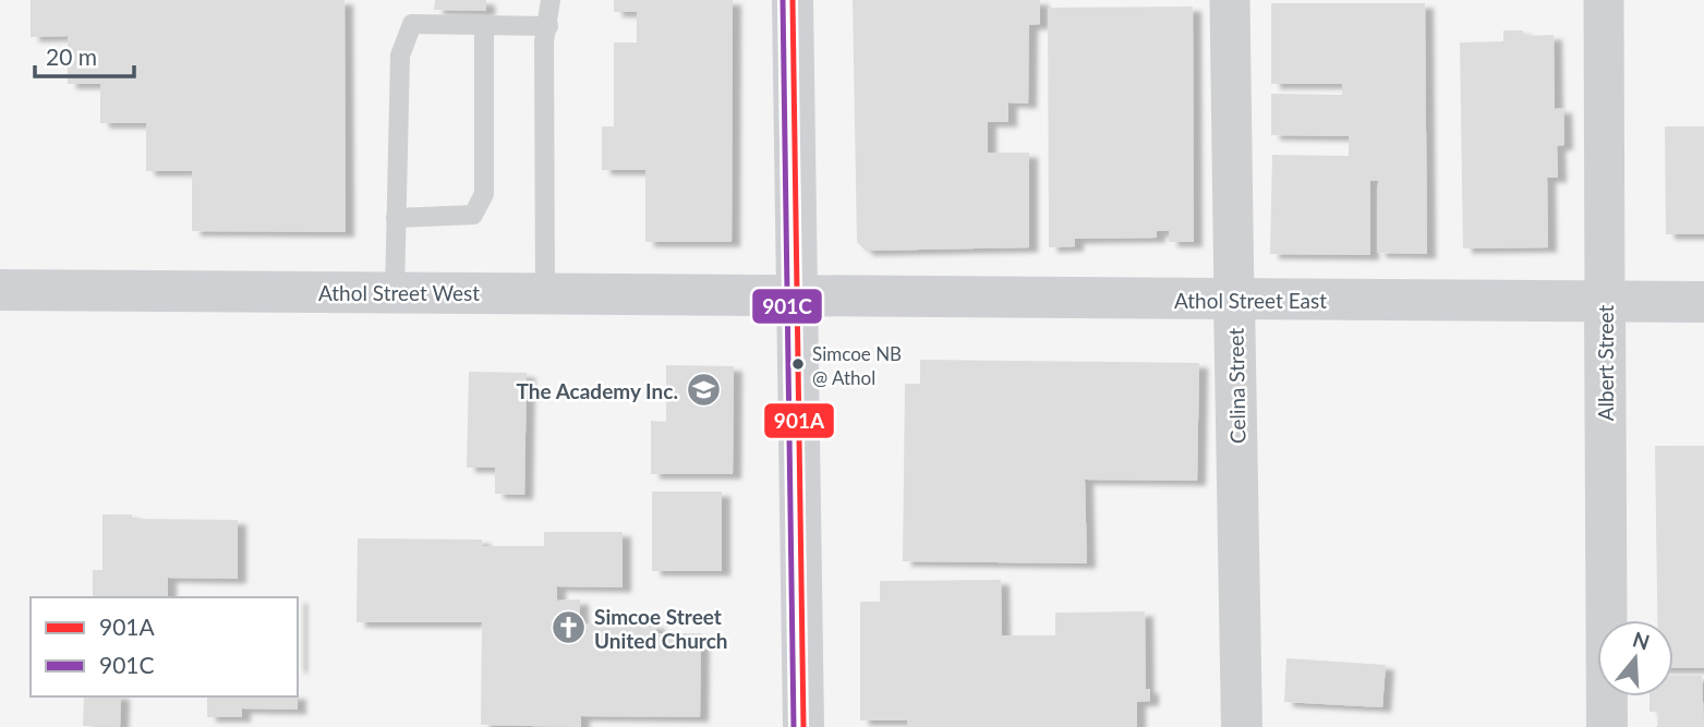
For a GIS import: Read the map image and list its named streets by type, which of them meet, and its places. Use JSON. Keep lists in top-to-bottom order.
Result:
{
  "streets": {
    "main road": ["Athol Street West", "Athol Street East"],
    "street": ["Albert Street", "Celina Street"]
  },
  "crossings": [
    ["Athol Street West", "Athol Street East"],
    ["Athol Street East", "Albert Street"],
    ["Athol Street East", "Celina Street"]
  ],
  "places": {
    "other": ["Simcoe NB @ Athol"],
    "school or university": ["The Academy Inc."],
    "church": ["Simcoe Street United Church"]
  },
  "lines": ["transit line 901A", "transit line 901C"],
  "legend": ["901A", "901C"],
  "scale_bar": "20 m",
  "north": "top"
}
